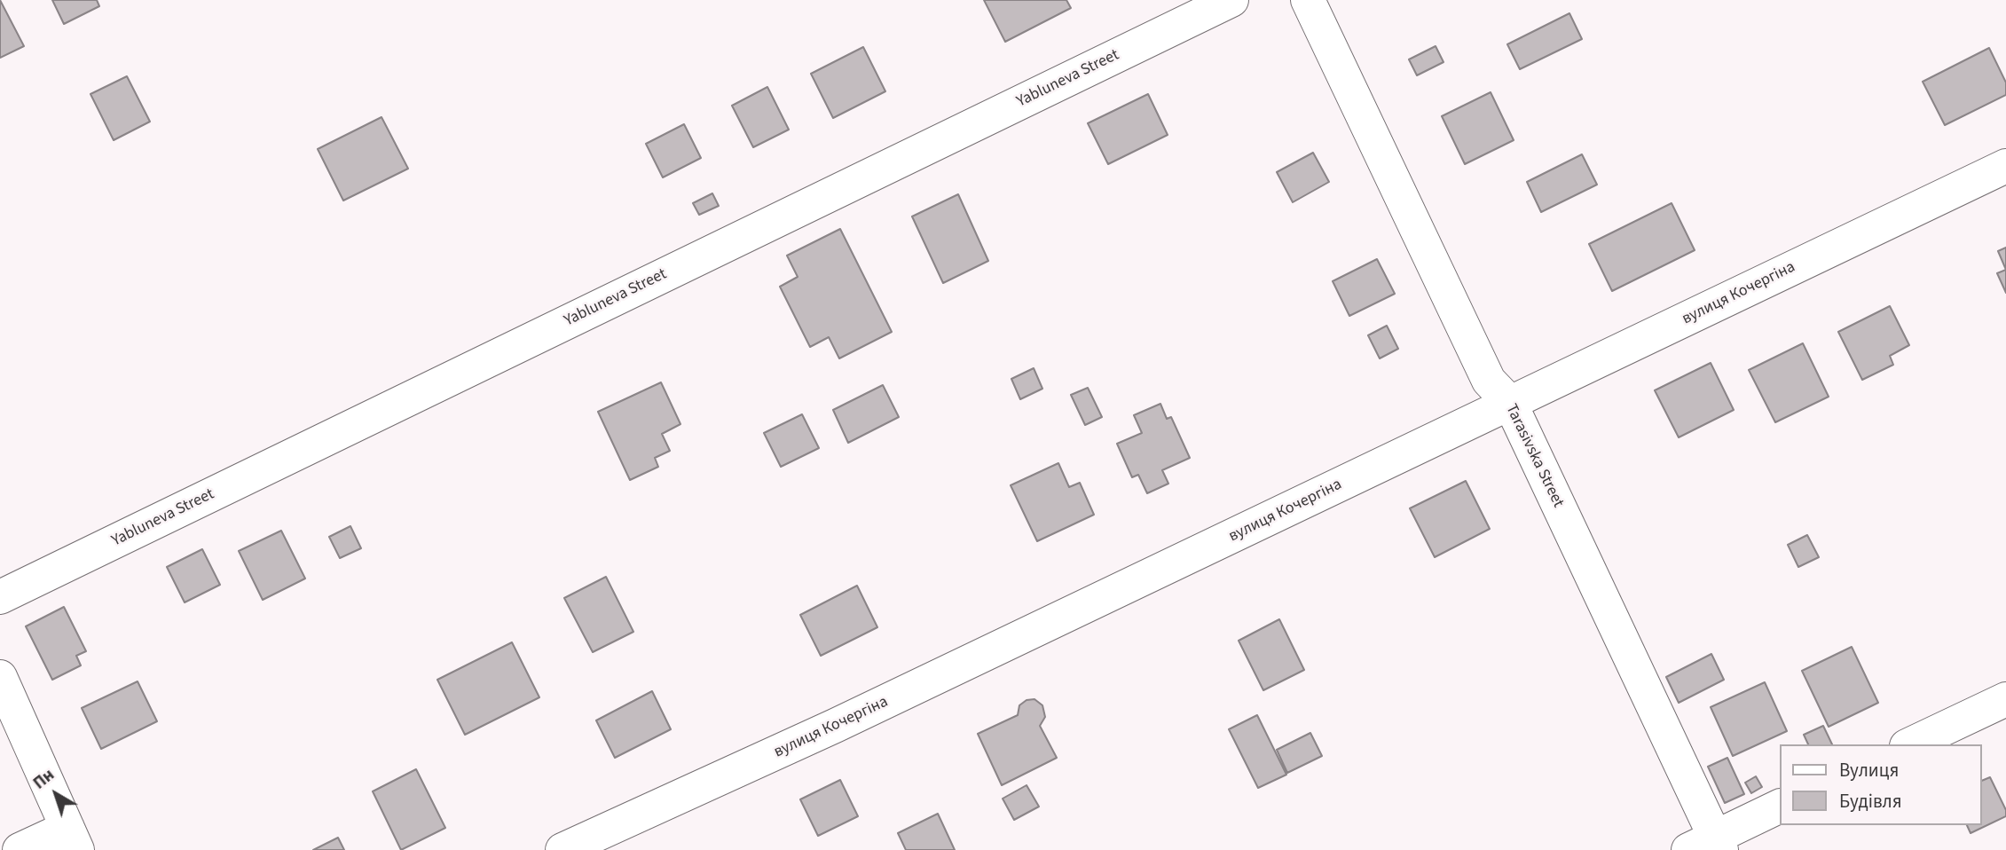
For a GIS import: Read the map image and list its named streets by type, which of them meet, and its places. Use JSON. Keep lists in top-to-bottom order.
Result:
{
  "streets": {
    "street": ["Yabluneva Street", "вулиця Кочергіна", "Tarasivska Street"]
  },
  "crossings": [
    ["вулиця Кочергіна", "Tarasivska Street"]
  ],
  "legend": ["Вулиця", "Будівля"],
  "north": "top left"
}
